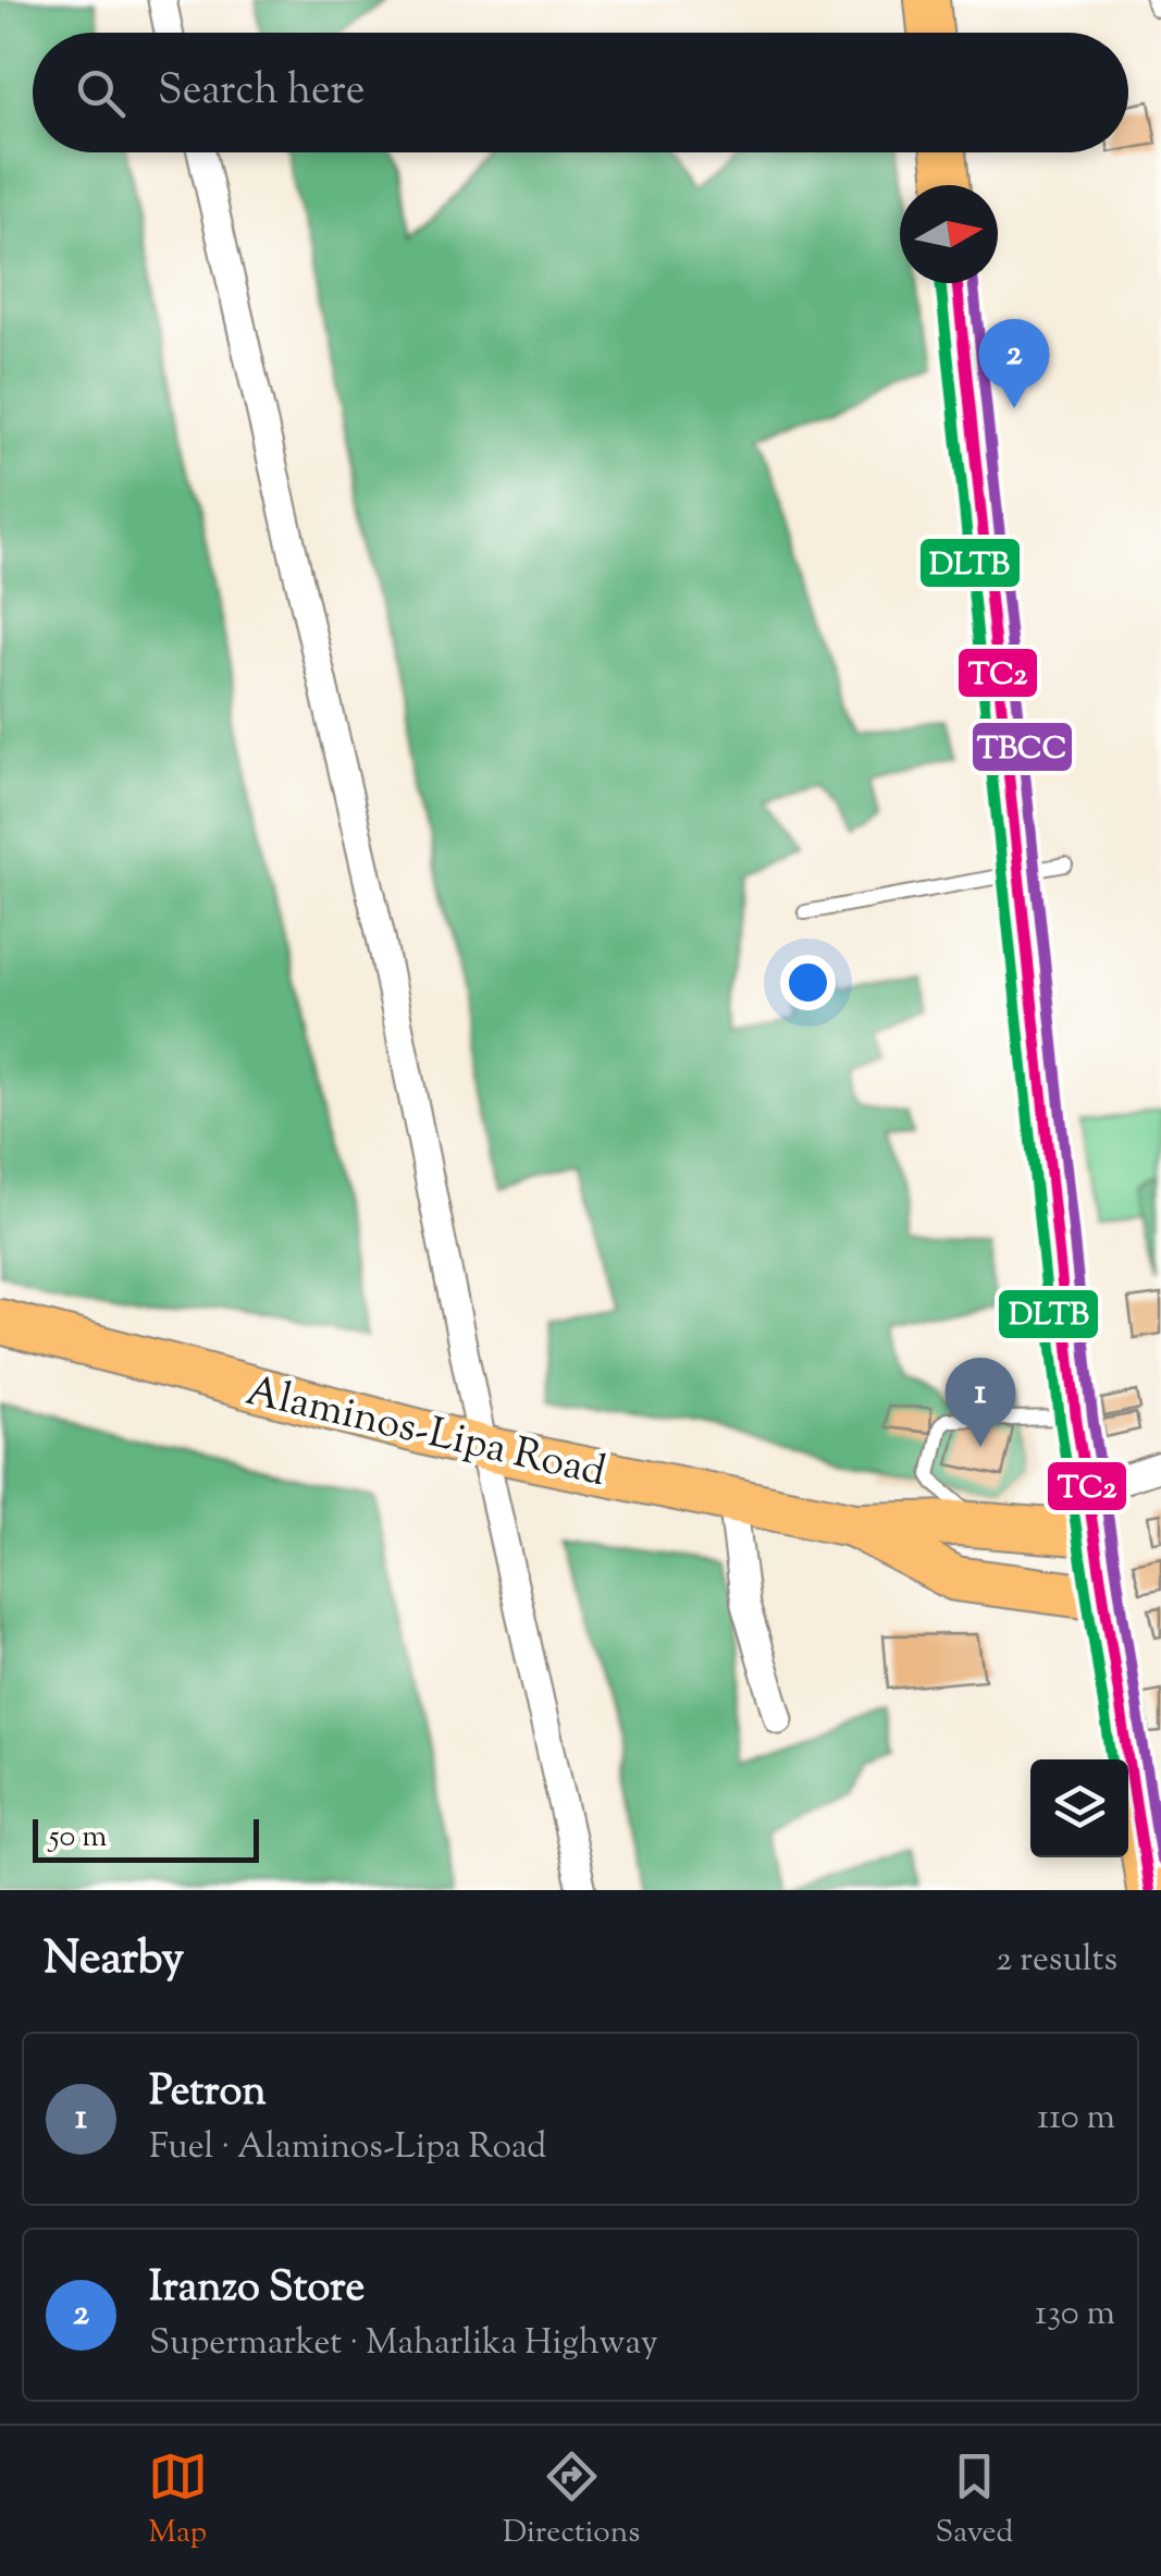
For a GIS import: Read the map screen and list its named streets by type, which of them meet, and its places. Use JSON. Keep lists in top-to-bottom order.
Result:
{
  "streets": {
    "main road": ["Alaminos-Lipa Road"]
  },
  "lines": ["transit line TC2", "transit line DLTB", "transit line TBCC"],
  "scale_bar": "50 m",
  "north": "right",
  "page": {
    "search": "Search here",
    "pins": ["2", "1"],
    "scale": "50 m",
    "heading": ["Nearby", "2 results"],
    "list": [
      {
        "mark": "1",
        "name": "Petron",
        "note": "Fuel · Alaminos-Lipa Road",
        "value": "110 m"
      },
      {
        "mark": "2",
        "name": "Iranzo Store",
        "note": "Supermarket · Maharlika Highway",
        "value": "130 m"
      }
    ],
    "nav": ["Map", "Directions", "Saved"]
  }
}
